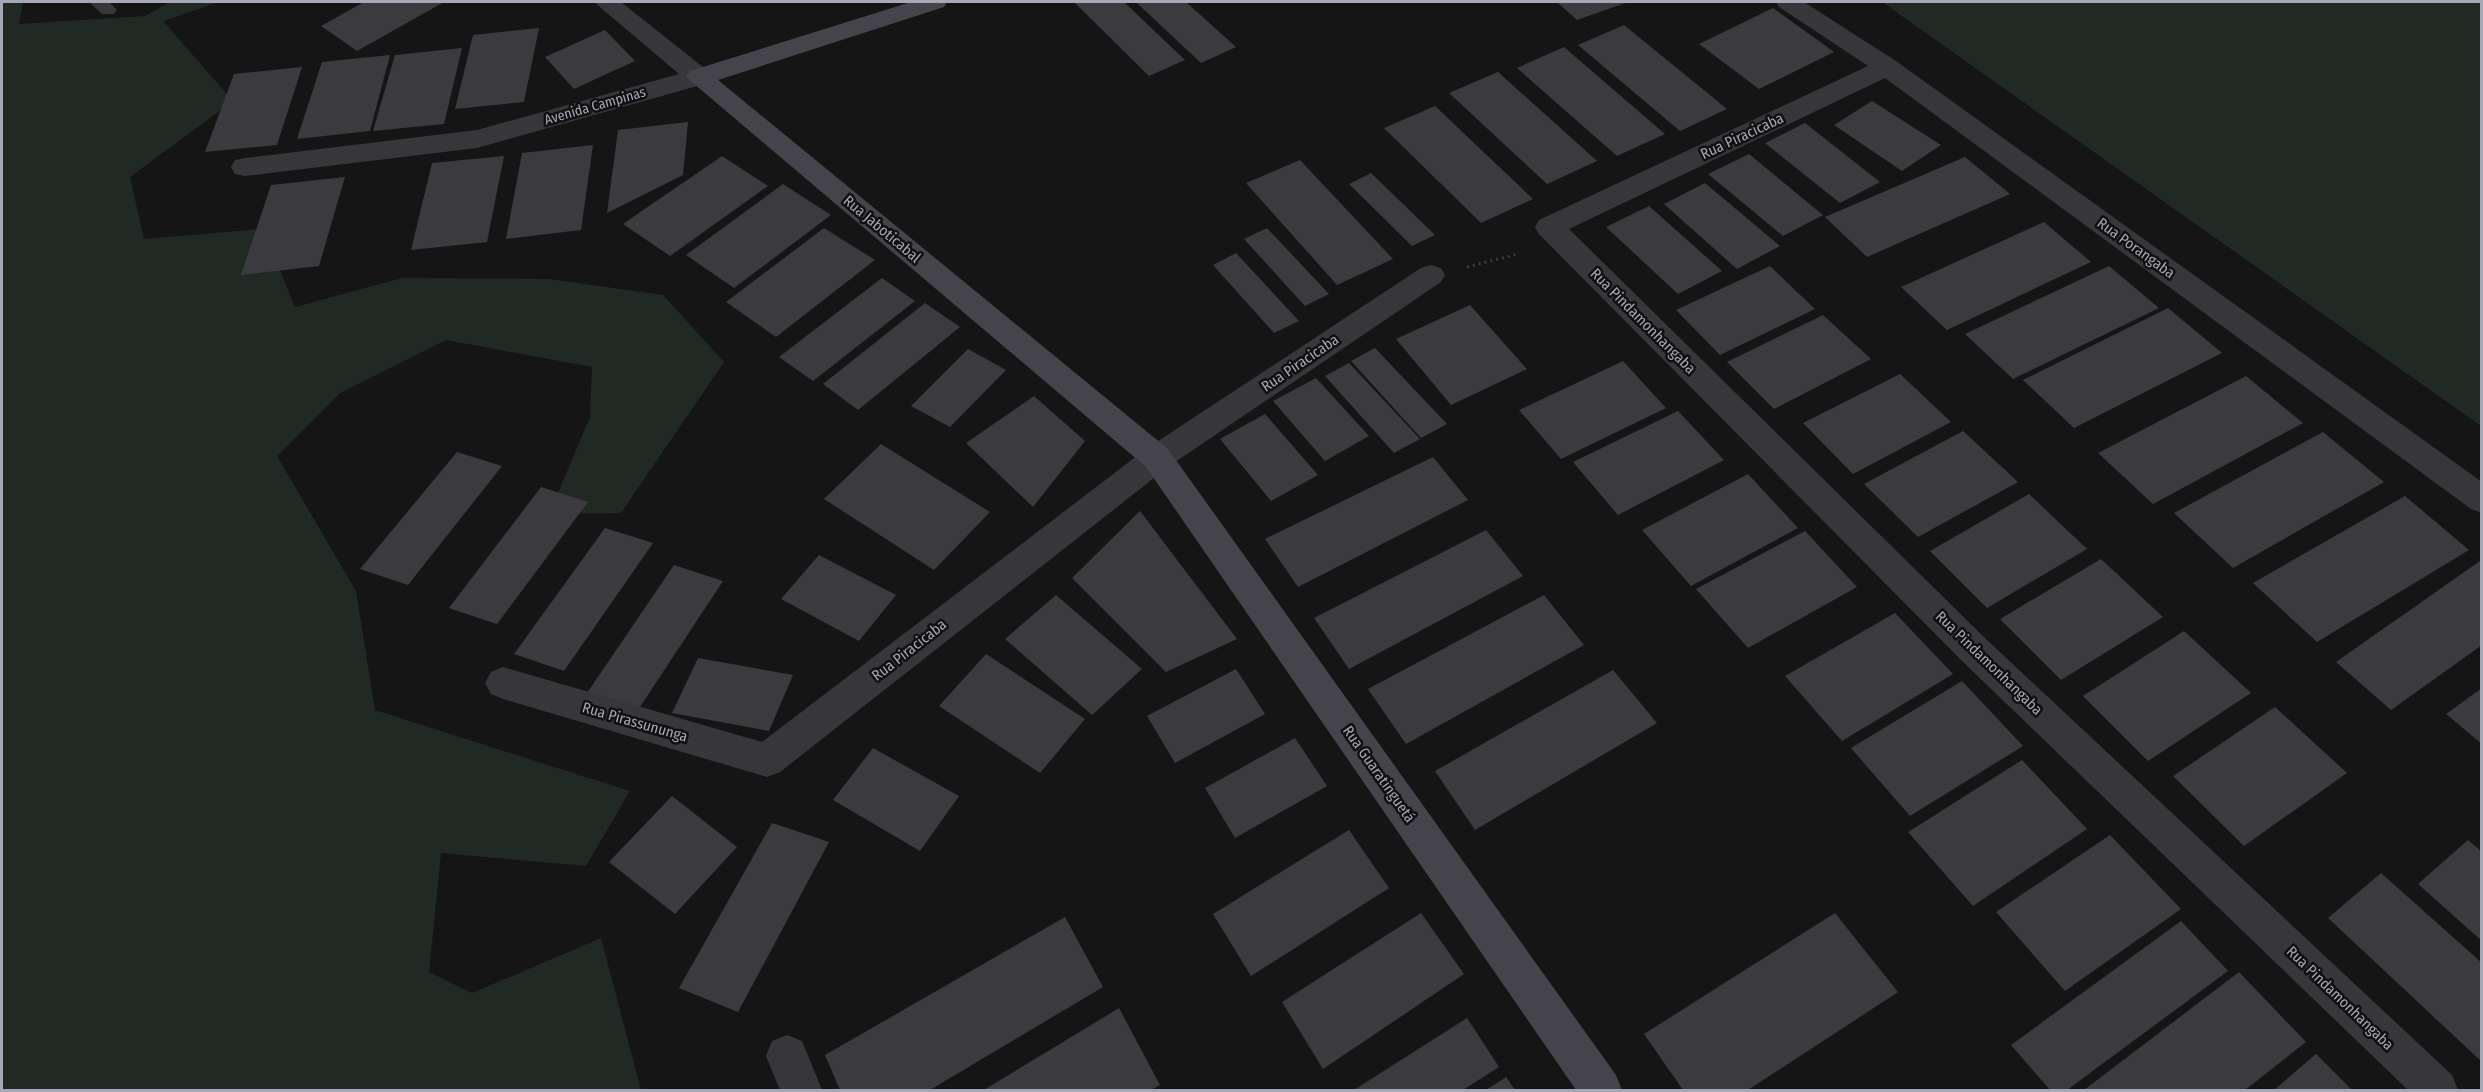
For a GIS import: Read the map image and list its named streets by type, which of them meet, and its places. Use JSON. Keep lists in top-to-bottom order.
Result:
{
  "streets": {
    "street": [
      "Avenida Campinas",
      "Rua Piracicaba",
      "Rua Jaboticabal",
      "Rua Porangaba",
      "Rua Pindamonhangaba",
      "Rua Pirassununga",
      "Rua Guaratinguetá"
    ]
  },
  "crossings": [
    ["Avenida Campinas", "Rua Jaboticabal"],
    ["Rua Piracicaba", "Rua Jaboticabal"],
    ["Rua Piracicaba", "Rua Porangaba"],
    ["Rua Piracicaba", "Rua Pindamonhangaba"],
    ["Rua Piracicaba", "Rua Pirassununga"],
    ["Rua Piracicaba", "Rua Guaratinguetá"],
    ["Rua Jaboticabal", "Rua Guaratinguetá"]
  ]
}
